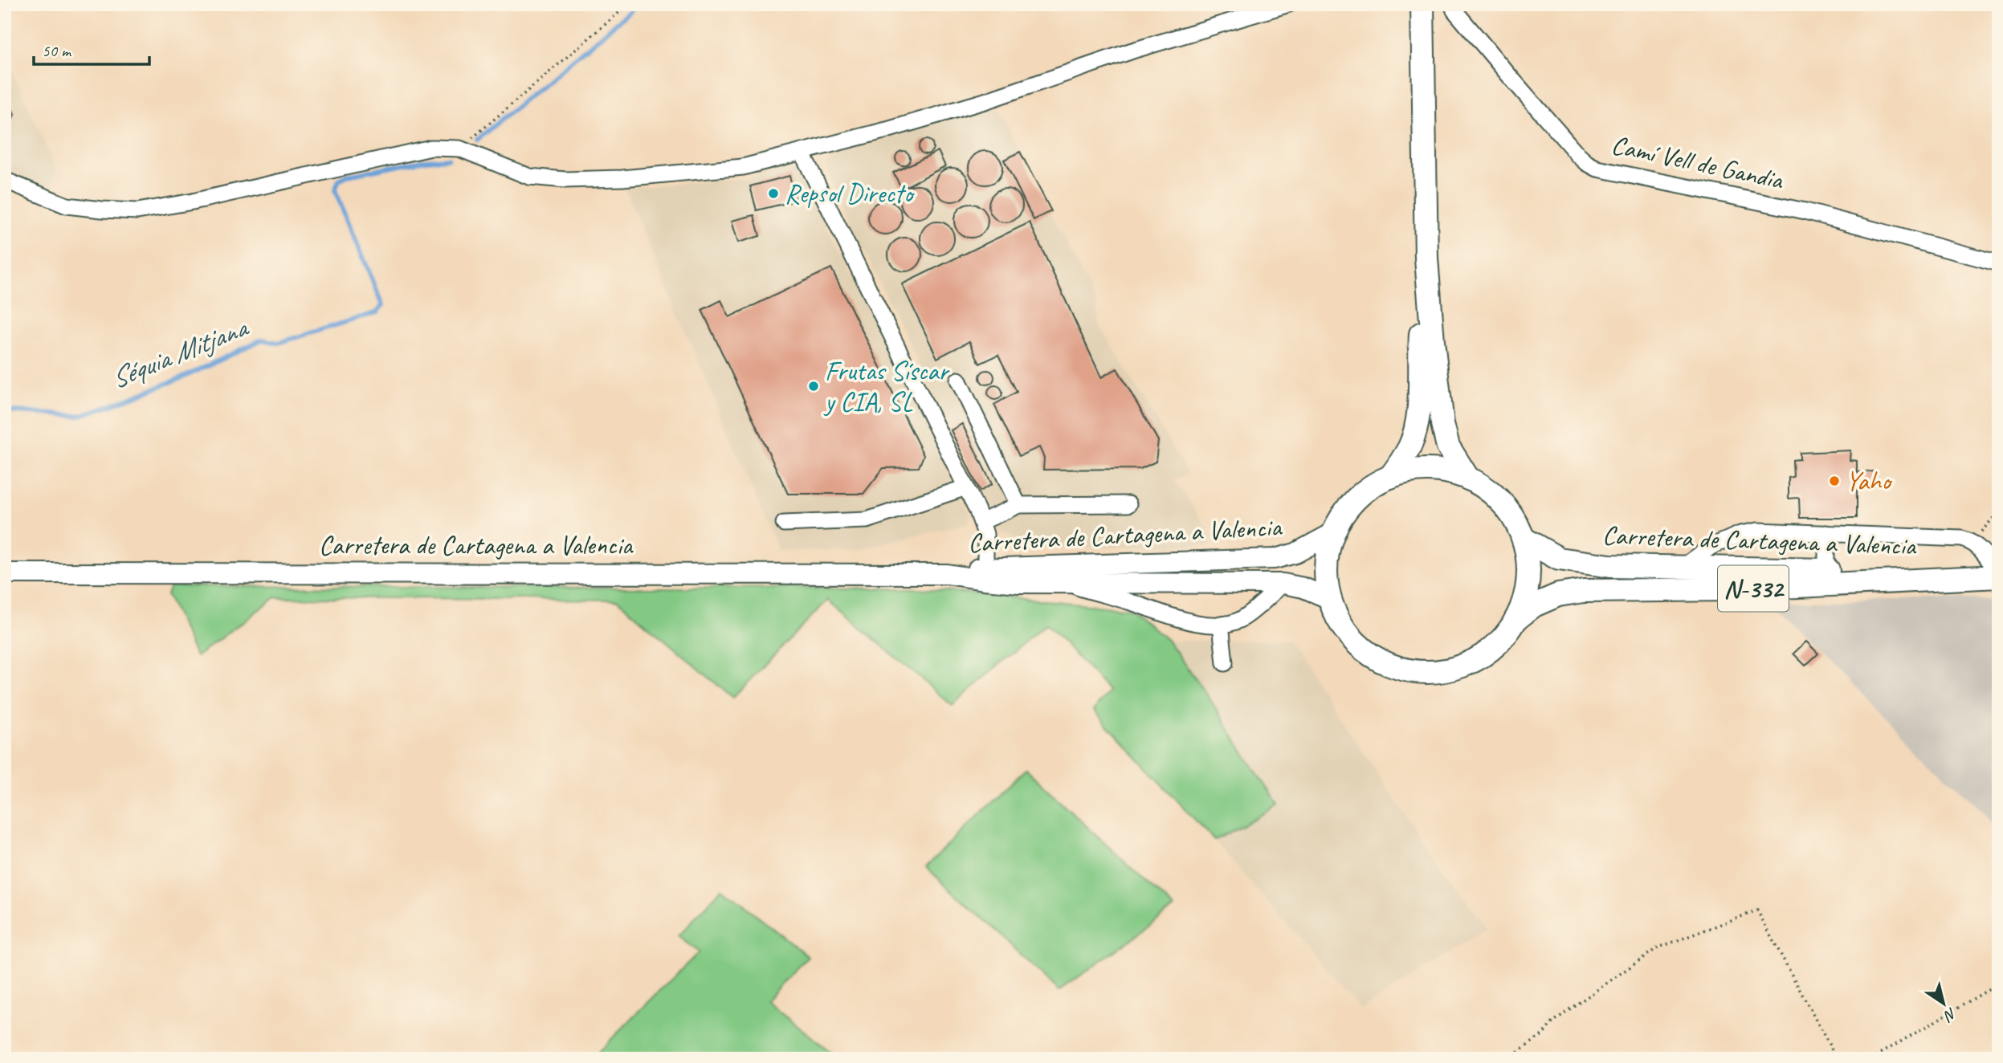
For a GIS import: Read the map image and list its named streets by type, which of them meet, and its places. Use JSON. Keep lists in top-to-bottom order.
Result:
{
  "streets": {
    "highway": ["Carretera de Cartagena a Valencia", "N-332"],
    "street": ["Camí Vell de Gandia"]
  },
  "water": ["Séquia Mitjana"],
  "places": ["Repsol Directo", "Frutas Síscar y CIA, SL", "Yaho"],
  "scale_bar": "50 m",
  "north": "bottom right"
}
